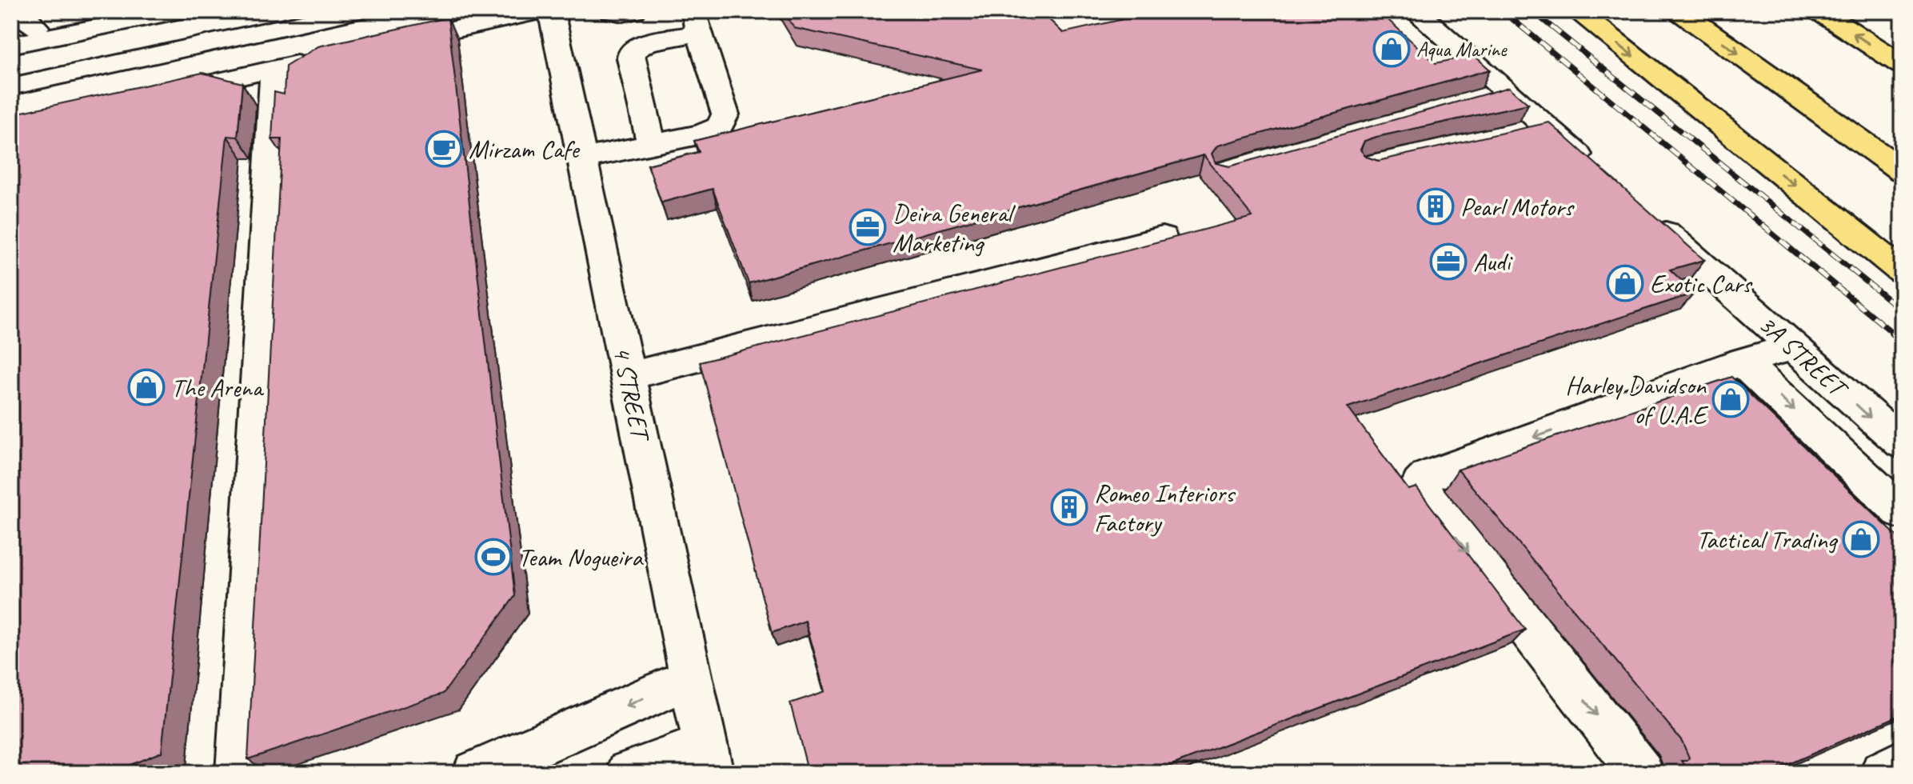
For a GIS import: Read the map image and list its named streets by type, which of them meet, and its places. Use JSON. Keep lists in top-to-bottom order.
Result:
{
  "streets": {
    "street": ["3A STREET", "4 STREET"]
  },
  "places": {
    "shop": [
      "Aqua Marine",
      "Exotic Cars",
      "The Arena",
      "Harley Davidson of U.A.E",
      "Tactical Trading"
    ],
    "cafe": ["Mirzam Cafe"],
    "building": ["Pearl Motors", "Romeo Interiors Factory"],
    "office": ["Deira General Marketing", "Audi"],
    "sports": ["Team Nogueira"]
  }
}
